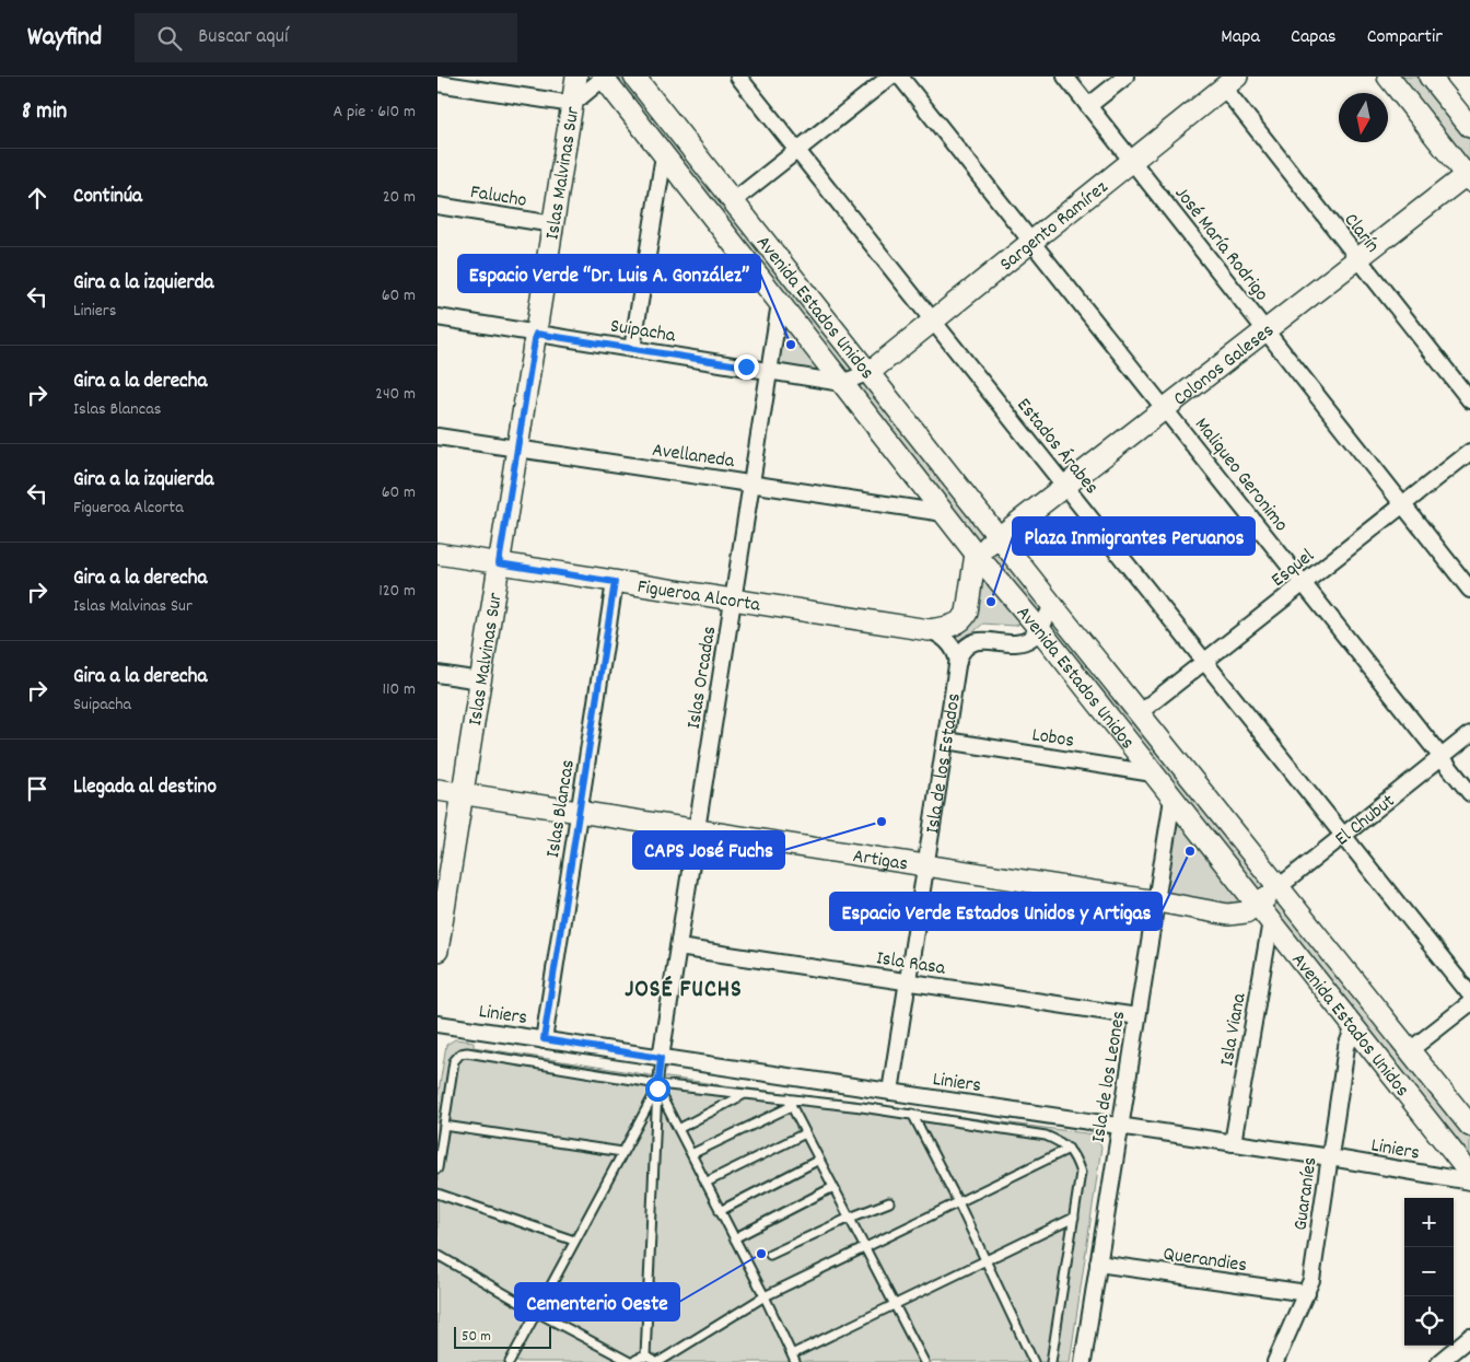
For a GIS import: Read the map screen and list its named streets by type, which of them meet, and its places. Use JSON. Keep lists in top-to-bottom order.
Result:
{
  "streets": {
    "street": [
      "Islas Malvinas Sur",
      "Falucho",
      "Sargento Ramírez",
      "Clarín",
      "José María Rodrigo",
      "Avenida Estados Unidos",
      "Suipacha",
      "Colonos Galeses",
      "Estados Árabes",
      "Avellaneda",
      "Maliqueo Geronimo",
      "Esquel",
      "Figueroa Alcorta",
      "Islas Orcadas",
      "Lobos",
      "Isla de los Estados",
      "Islas Blancas",
      "El Chubut",
      "Artigas",
      "Isla Rasa",
      "Liniers",
      "Isla Viana",
      "Isla de los Leones",
      "Guaraníes",
      "Querandies"
    ]
  },
  "crossings": [
    ["Islas Malvinas Sur", "Falucho"],
    ["Islas Malvinas Sur", "Suipacha"],
    ["Islas Malvinas Sur", "Avellaneda"],
    ["Islas Malvinas Sur", "Figueroa Alcorta"],
    ["Islas Malvinas Sur", "Artigas"],
    ["Sargento Ramírez", "Clarín"],
    ["Sargento Ramírez", "José María Rodrigo"],
    ["Sargento Ramírez", "Avenida Estados Unidos"],
    ["Sargento Ramírez", "Estados Árabes"],
    ["Sargento Ramírez", "Maliqueo Geronimo"],
    ["Clarín", "Colonos Galeses"],
    ["José María Rodrigo", "Colonos Galeses"],
    ["José María Rodrigo", "Esquel"],
    ["Avenida Estados Unidos", "Suipacha"],
    ["Avenida Estados Unidos", "Colonos Galeses"],
    ["Avenida Estados Unidos", "Avellaneda"],
    ["Avenida Estados Unidos", "Esquel"],
    ["Avenida Estados Unidos", "Islas Orcadas"],
    ["Avenida Estados Unidos", "Lobos"],
    ["Avenida Estados Unidos", "El Chubut"],
    ["Avenida Estados Unidos", "Artigas"],
    ["Avenida Estados Unidos", "Isla Viana"],
    ["Avenida Estados Unidos", "Isla de los Leones"],
    ["Avenida Estados Unidos", "Guaraníes"],
    ["Suipacha", "Islas Orcadas"],
    ["Colonos Galeses", "Estados Árabes"],
    ["Colonos Galeses", "Maliqueo Geronimo"],
    ["Estados Árabes", "Esquel"],
    ["Estados Árabes", "El Chubut"],
    ["Avellaneda", "Islas Orcadas"],
    ["Maliqueo Geronimo", "Esquel"],
    ["Maliqueo Geronimo", "El Chubut"],
    ["Figueroa Alcorta", "Islas Orcadas"],
    ["Figueroa Alcorta", "Islas Blancas"],
    ["Islas Orcadas", "Artigas"],
    ["Islas Orcadas", "Isla Rasa"],
    ["Islas Orcadas", "Liniers"],
    ["Lobos", "Isla de los Estados"],
    ["Isla de los Estados", "Artigas"],
    ["Isla de los Estados", "Isla Rasa"],
    ["Isla de los Estados", "Liniers"],
    ["Islas Blancas", "Artigas"],
    ["Islas Blancas", "Liniers"],
    ["El Chubut", "Artigas"],
    ["Artigas", "Isla de los Leones"],
    ["Isla Rasa", "Isla de los Leones"],
    ["Liniers", "Isla Viana"],
    ["Liniers", "Isla de los Leones"],
    ["Liniers", "Guaraníes"],
    ["Isla de los Leones", "Querandies"],
    ["Guaraníes", "Querandies"]
  ],
  "districts": ["JOSÉ FUCHS"],
  "places": [
    "Espacio Verde “Dr. Luis A. González”",
    "Plaza Inmigrantes Peruanos",
    "CAPS José Fuchs",
    "Espacio Verde Estados Unidos y Artigas",
    "Cementerio Oeste"
  ],
  "scale_bar": "50 m",
  "north": "bottom",
  "page": {
    "header": "Wayfind",
    "search": "Buscar aquí",
    "nav": ["Mapa", "Capas", "Compartir"],
    "heading": ["8 min", "A pie · 610 m"],
    "list": [
      ["Continúa", "20 m"],
      ["Gira a la izquierda", "Liniers", "60 m"],
      ["Gira a la derecha", "Islas Blancas", "240 m"],
      ["Gira a la izquierda", "Figueroa Alcorta", "60 m"],
      ["Gira a la derecha", "Islas Malvinas Sur", "120 m"],
      ["Gira a la derecha", "Suipacha", "110 m"],
      "Llegada al destino"
    ],
    "map_buttons": ["+", "−"],
    "scale": "50 m"
  }
}
